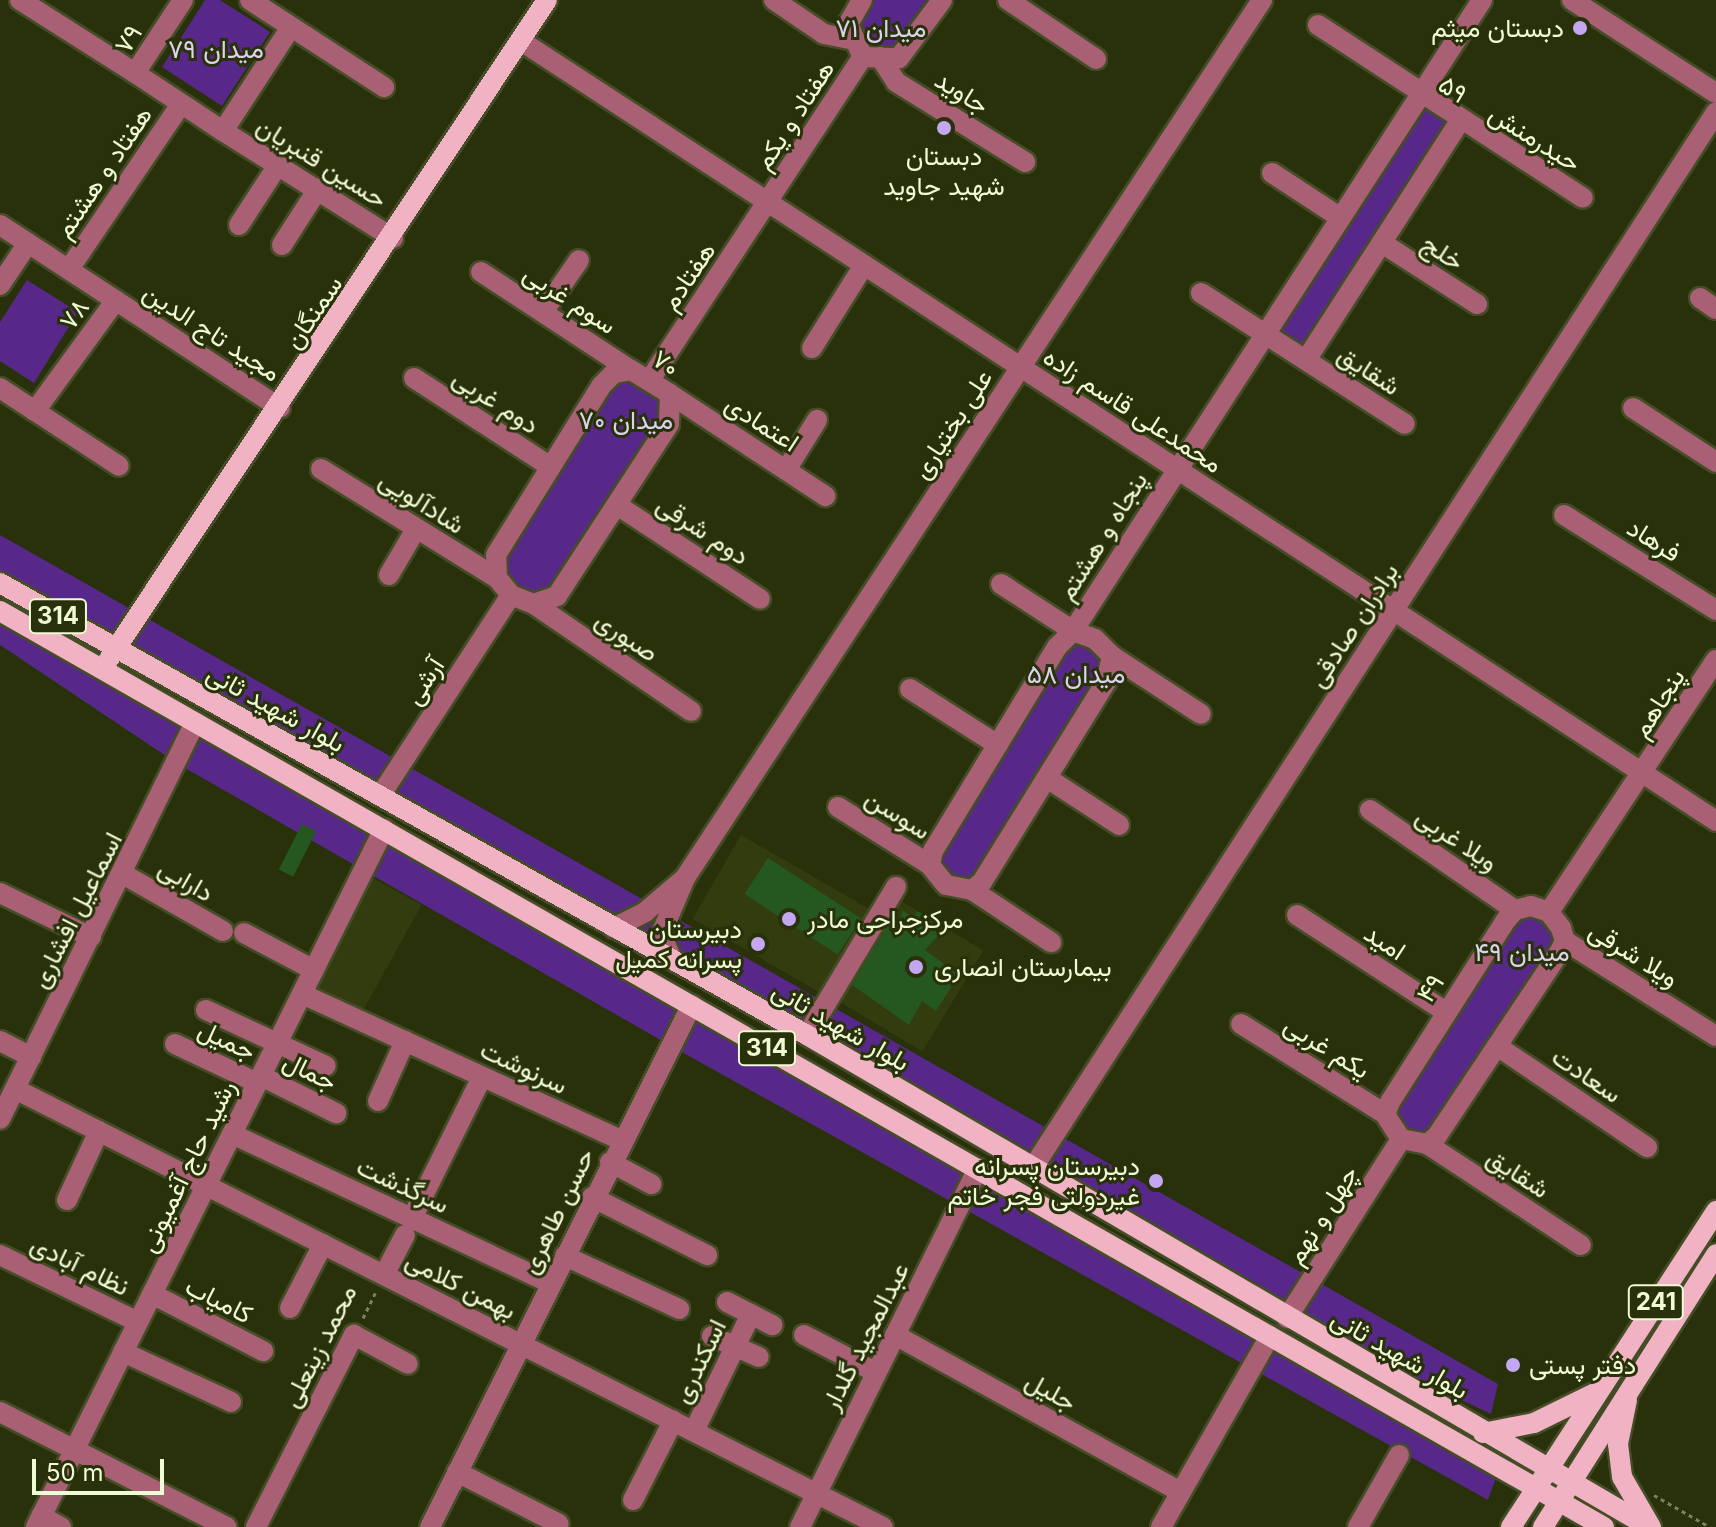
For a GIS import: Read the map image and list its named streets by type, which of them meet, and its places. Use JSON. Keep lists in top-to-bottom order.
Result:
{
  "streets": {
    "main road": [
      "سمنگان",
      "314",
      "بلوار شهید ثانی",
      "241"
    ],
    "street": [
      "۷۹",
      "۵۹",
      "جاوید",
      "هفتاد و یکم",
      "حیدرمنش",
      "حسین قنبریان",
      "هفتاد و هشتم",
      "خلج",
      "هفتادم",
      "سوم غربی",
      "۷۸",
      "مجید تاج الدین",
      "۷۰",
      "شقایق",
      "دوم غربی",
      "محمدعلی قاسم زاده",
      "اعتمادی",
      "علی بختیاری",
      "شادآلویی",
      "دوم شرقی",
      "پنجاه و هشتم",
      "فرهاد",
      "برادران صادقی",
      "صبوری",
      "آرشی",
      "پنجاهم",
      "سوسن",
      "ویلا غربی",
      "دارابی",
      "اسماعیل افشاری",
      "امید",
      "ویلا شرقی",
      "۴۹",
      "جمیل",
      "یکم غربی",
      "سرنوشت",
      "جمال",
      "سعادت",
      "رشید حاج آغمیونی",
      "سرگذشت",
      "حسن طاهری",
      "چهل و نهم",
      "نظام آبادی",
      "بهمن کلامی",
      "کامیاب",
      "عبدالمجید گلدار",
      "محمد زینعلی",
      "اسکندری",
      "جلیل"
    ]
  },
  "crossings": [
    ["۷۹", "حسین قنبریان"],
    ["۷۹", "هفتاد و هشتم"],
    ["۵۹", "حیدرمنش"],
    ["۵۹", "خلج"],
    ["۵۹", "شقایق"],
    ["۵۹", "پنجاه و هشتم"],
    ["جاوید", "هفتاد و یکم"],
    ["هفتاد و یکم", "هفتادم"],
    ["هفتاد و یکم", "محمدعلی قاسم زاده"],
    ["حسین قنبریان", "سمنگان"],
    ["هفتاد و هشتم", "۷۸"],
    ["هفتادم", "۷۰"],
    ["هفتادم", "محمدعلی قاسم زاده"],
    ["سوم غربی", "۷۰"],
    ["سمنگان", "مجید تاج الدین"],
    ["سمنگان", "محمدعلی قاسم زاده"],
    ["سمنگان", "بلوار شهید ثانی"],
    ["۷۸", "مجید تاج الدین"],
    ["۷۰", "دوم غربی"],
    ["۷۰", "اعتمادی"],
    ["۷۰", "شادآلویی"],
    ["۷۰", "دوم شرقی"],
    ["۷۰", "صبوری"],
    ["محمدعلی قاسم زاده", "علی بختیاری"],
    ["محمدعلی قاسم زاده", "پنجاه و هشتم"],
    ["محمدعلی قاسم زاده", "برادران صادقی"],
    ["محمدعلی قاسم زاده", "پنجاهم"],
    ["برادران صادقی", "بلوار شهید ثانی"],
    ["آرشی", "بلوار شهید ثانی"],
    ["بلوار شهید ثانی", "اسماعیل افشاری"],
    ["بلوار شهید ثانی", "رشید حاج آغمیونی"],
    ["بلوار شهید ثانی", "حسن طاهری"],
    ["بلوار شهید ثانی", "چهل و نهم"],
    ["بلوار شهید ثانی", "241"],
    ["بلوار شهید ثانی", "عبدالمجید گلدار"],
    ["ویلا غربی", "۴۹"],
    ["دارابی", "اسماعیل افشاری"],
    ["اسماعیل افشاری", "بهمن کلامی"],
    ["امید", "۴۹"],
    ["۴۹", "یکم غربی"],
    ["جمیل", "جمال"],
    ["جمیل", "رشید حاج آغمیونی"],
    ["سرنوشت", "رشید حاج آغمیونی"],
    ["سرنوشت", "حسن طاهری"],
    ["جمال", "رشید حاج آغمیونی"],
    ["رشید حاج آغمیونی", "سرگذشت"],
    ["رشید حاج آغمیونی", "نظام آبادی"],
    ["رشید حاج آغمیونی", "بهمن کلامی"],
    ["رشید حاج آغمیونی", "کامیاب"],
    ["سرگذشت", "حسن طاهری"],
    ["حسن طاهری", "بهمن کلامی"],
    ["بهمن کلامی", "عبدالمجید گلدار"],
    ["بهمن کلامی", "محمد زینعلی"],
    ["بهمن کلامی", "اسکندری"],
    ["عبدالمجید گلدار", "جلیل"]
  ],
  "parks": [
    "میدان ۷۱",
    "میدان ۷۹",
    "میدان ۷۰",
    "میدان ۵۸",
    "میدان ۴۹"
  ],
  "places": [
    "دبستان میثم",
    "دبستان شهید جاوید",
    "مرکزجراحی مادر",
    "دبیرستان پسرانه کمیل",
    "بیمارستان انصاری",
    "دبیرستان پسرانه غیردولتی فجر خاتم",
    "دفتر پستی"
  ],
  "scale_bar": "50 m"
}
